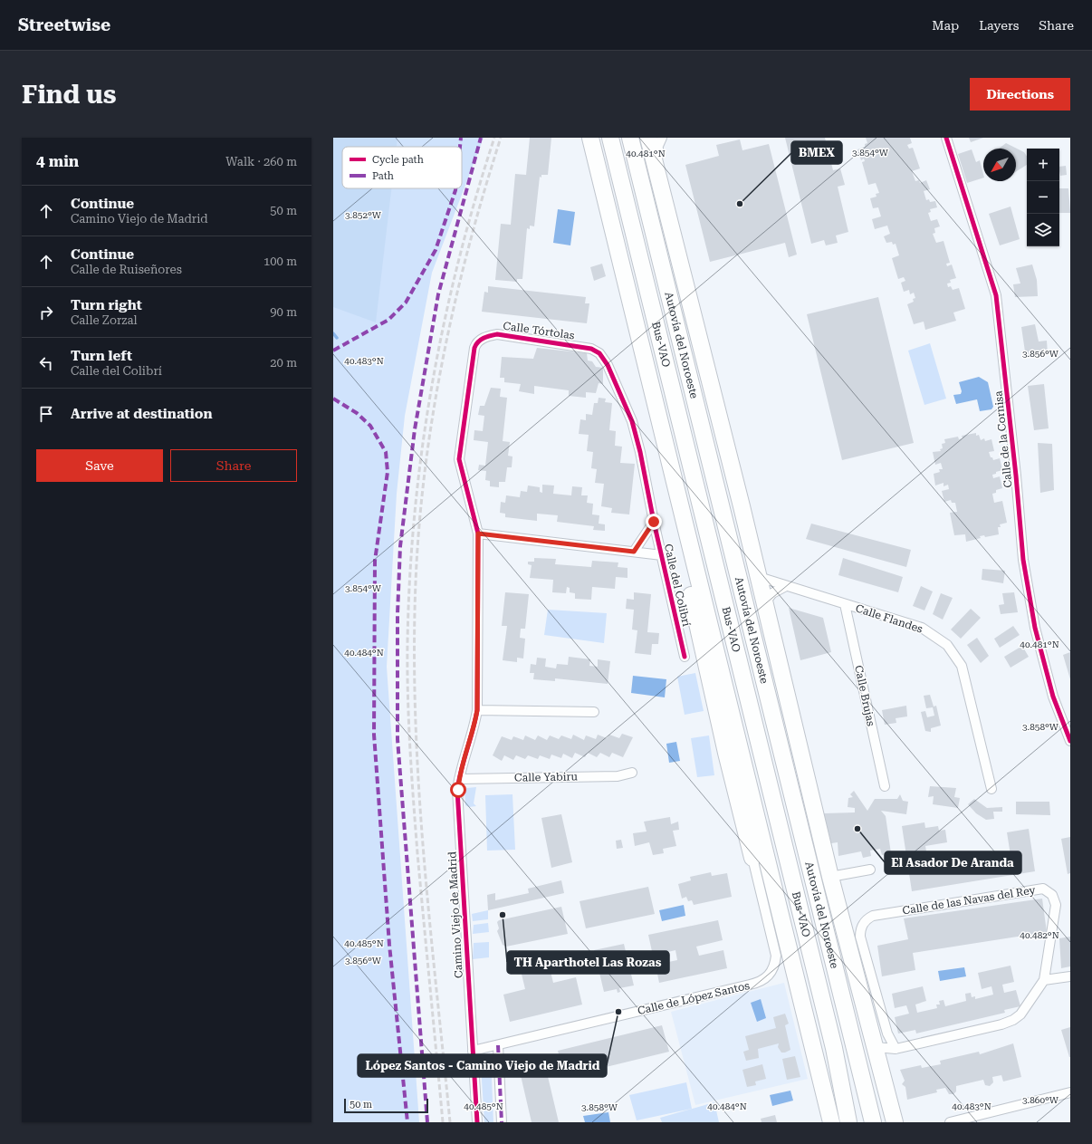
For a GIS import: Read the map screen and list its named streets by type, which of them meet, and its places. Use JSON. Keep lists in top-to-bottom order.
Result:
{
  "streets": {
    "highway": ["Bus-VAO", "Autovía del Noroeste"],
    "street": [
      "Calle Tórtolas",
      "Calle de la Cornisa",
      "Calle del Colibrí",
      "Calle Flandes",
      "Calle Brujas",
      "Calle Yabiru",
      "Calle de las Navas del Rey",
      "Camino Viejo de Madrid",
      "Calle de López Santos"
    ]
  },
  "crossings": [
    ["Calle Tórtolas", "Calle del Colibrí"],
    ["Calle Tórtolas", "Camino Viejo de Madrid"],
    ["Calle Flandes", "Calle Brujas"],
    ["Calle Yabiru", "Camino Viejo de Madrid"],
    ["Camino Viejo de Madrid", "Calle de López Santos"]
  ],
  "places": [
    "BMEX",
    "El Asador De Aranda",
    "TH Aparthotel Las Rozas",
    "López Santos - Camino Viejo de Madrid"
  ],
  "legend": ["Cycle path", "Path"],
  "scale_bar": "50 m",
  "north": "bottom left",
  "page": {
    "header": "Streetwise",
    "nav": ["Map", "Layers", "Share"],
    "buttons": [
      "Directions",
      ["Save", "Share"]
    ],
    "title": "Find us",
    "heading": ["4 min", "Walk · 260 m"],
    "map_buttons": ["+", "−"],
    "list": [
      ["Continue", "Camino Viejo de Madrid", "50 m"],
      ["Continue", "Calle de Ruiseñores", "100 m"],
      ["Turn right", "Calle Zorzal", "90 m"],
      ["Turn left", "Calle del Colibrí", "20 m"],
      "Arrive at destination"
    ],
    "scale": "50 m"
  },
  "coordinates": [
    "3.854°W",
    "40.481°N",
    "3.852°W",
    "3.856°W",
    "40.483°N",
    "40.484°N",
    "3.858°W",
    "40.482°N",
    "40.485°N",
    "3.860°W"
  ]
}
